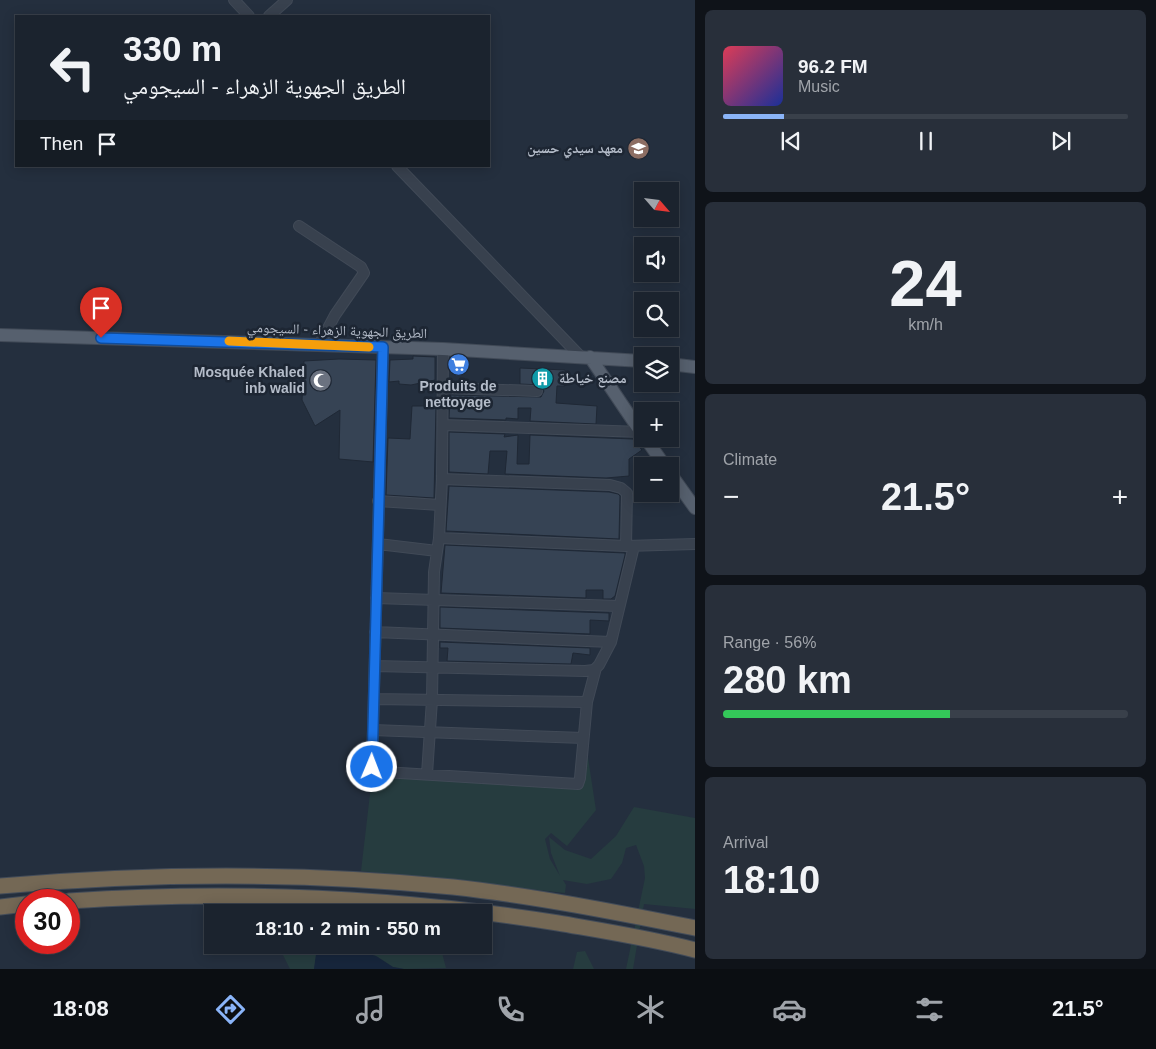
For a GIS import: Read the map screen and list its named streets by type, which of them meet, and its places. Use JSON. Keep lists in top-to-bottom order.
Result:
{
  "streets": {
    "main road": ["الطريق الجهوية الزهراء - السيجومي"]
  },
  "places": {
    "school or university": ["معهد سيدي حسين"],
    "supermarket": ["Produits de nettoyage"],
    "building": ["مصنع خياطة"],
    "mosque": ["Mosquée Khaled inb walid"]
  },
  "north": "bottom right",
  "page": {
    "turn": ["330 m", "الطريق الجهوية الزهراء - السيجومي"],
    "song": ["96.2 FM", "Music"],
    "then": "Then",
    "map_buttons": ["+", "−"],
    "tile": [
      ["24", "km/h"],
      "Climate",
      ["Range · 56%", "280 km"],
      ["Arrival", "18:10"]
    ],
    "heat": ["−", "21.5°", "+"],
    "limit": "30",
    "trip": "18:10 · 2 min · 550 m",
    "tabs": ["18:08", "21.5°"]
  }
}
